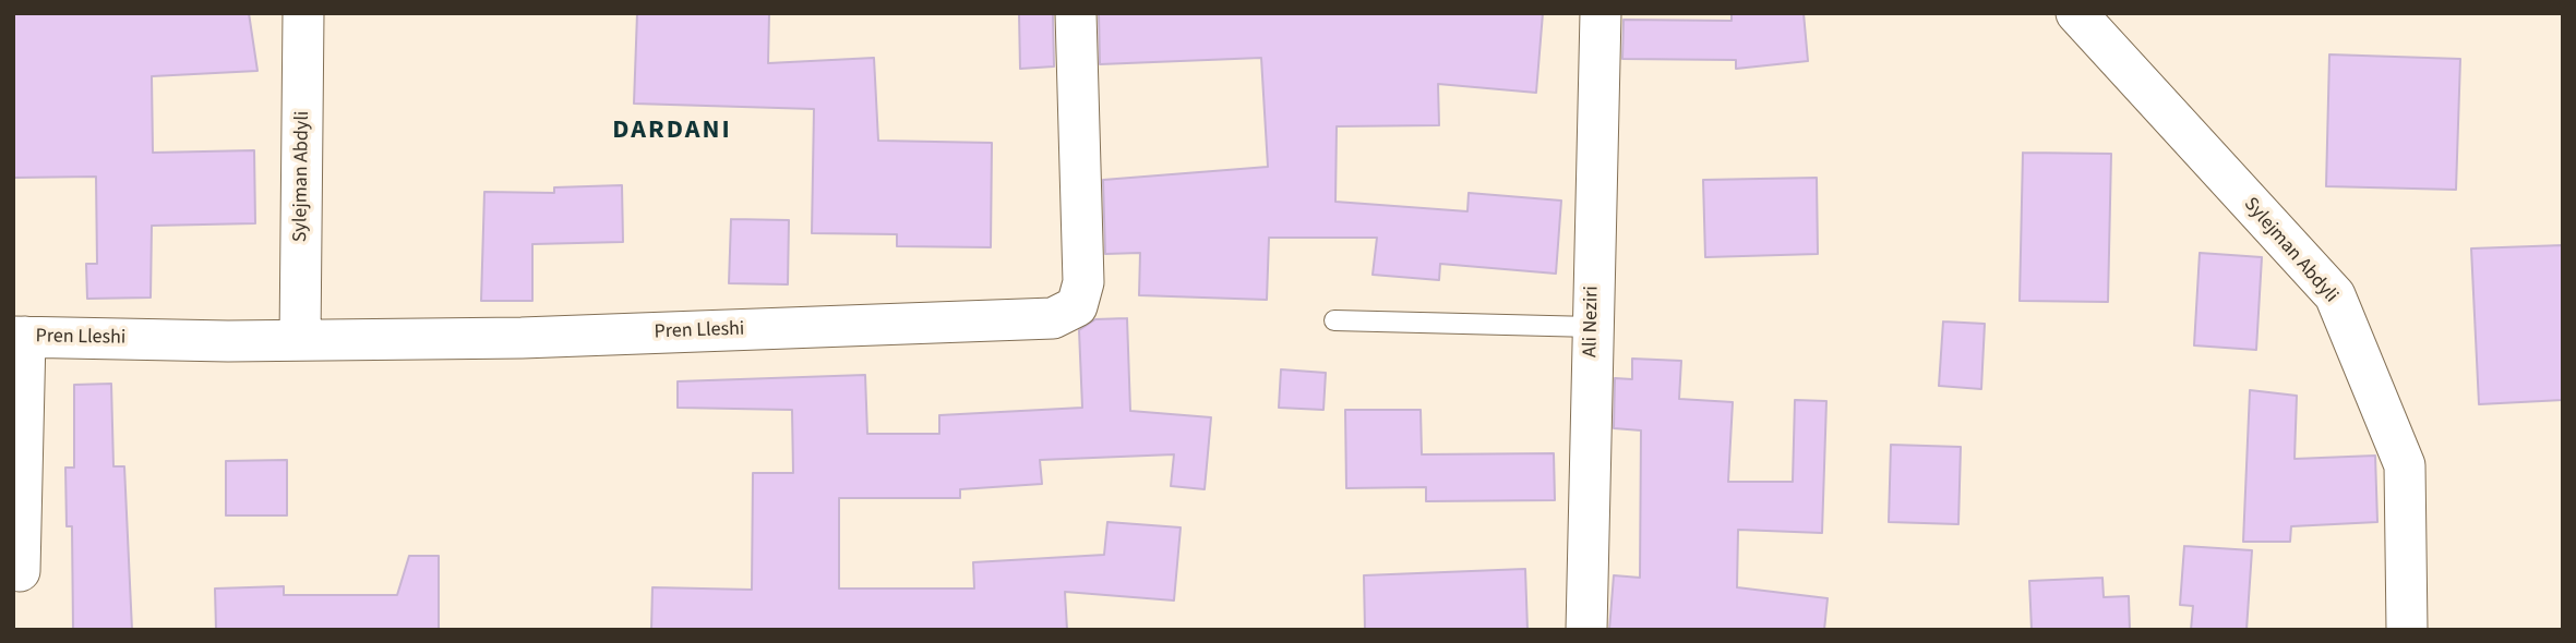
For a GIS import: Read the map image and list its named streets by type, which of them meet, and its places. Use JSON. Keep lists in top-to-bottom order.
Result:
{
  "streets": {
    "street": ["Sylejman Abdyli", "Ali Neziri", "Pren Lleshi"]
  },
  "crossings": [
    ["Sylejman Abdyli", "Pren Lleshi"]
  ],
  "districts": ["DARDANI"]
}
